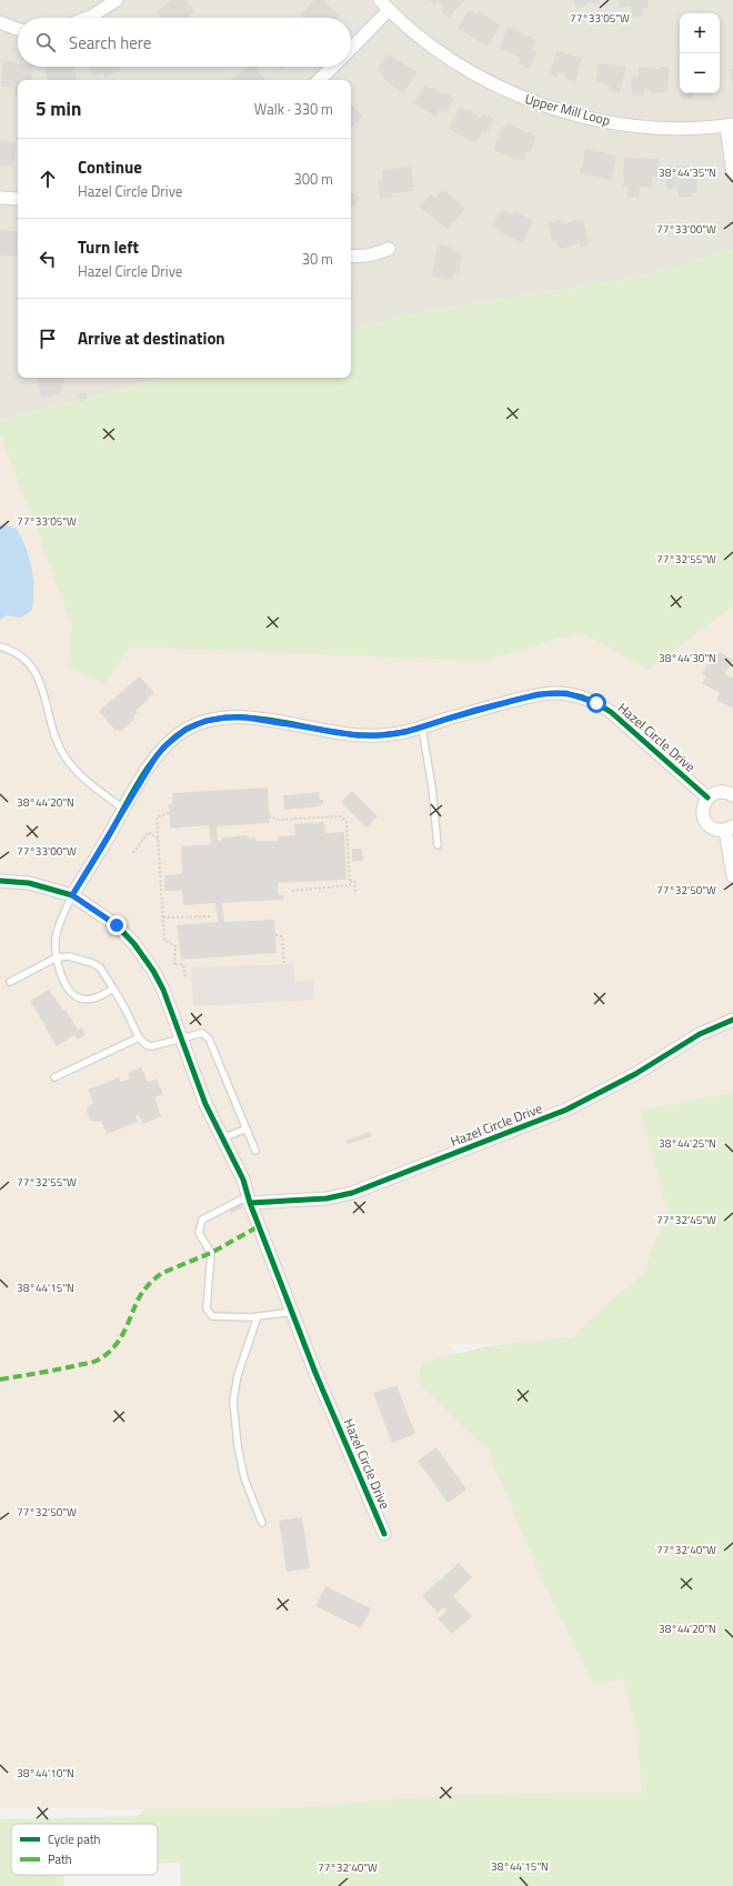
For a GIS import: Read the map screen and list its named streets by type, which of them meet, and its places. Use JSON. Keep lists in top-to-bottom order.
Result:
{
  "streets": {
    "street": ["Upper Mill Loop", "Hazel Circle Drive"]
  },
  "legend": ["Cycle path", "Path"],
  "page": {
    "map_buttons": ["+", "−"],
    "search": "Search here",
    "heading": ["5 min", "Walk · 330 m"],
    "list": [
      ["Continue", "Hazel Circle Drive", "300 m"],
      ["Turn left", "Hazel Circle Drive", "30 m"],
      "Arrive at destination"
    ]
  },
  "coordinates": [
    "77°33'05\"W",
    "38°44'35\"N",
    "77°33'00\"W",
    "77°32'55\"W",
    "38°44'30\"N",
    "38°44'20\"N",
    "77°32'50\"W",
    "38°44'25\"N",
    "77°32'45\"W",
    "38°44'15\"N",
    "77°32'40\"W",
    "38°44'10\"N"
  ]
}
